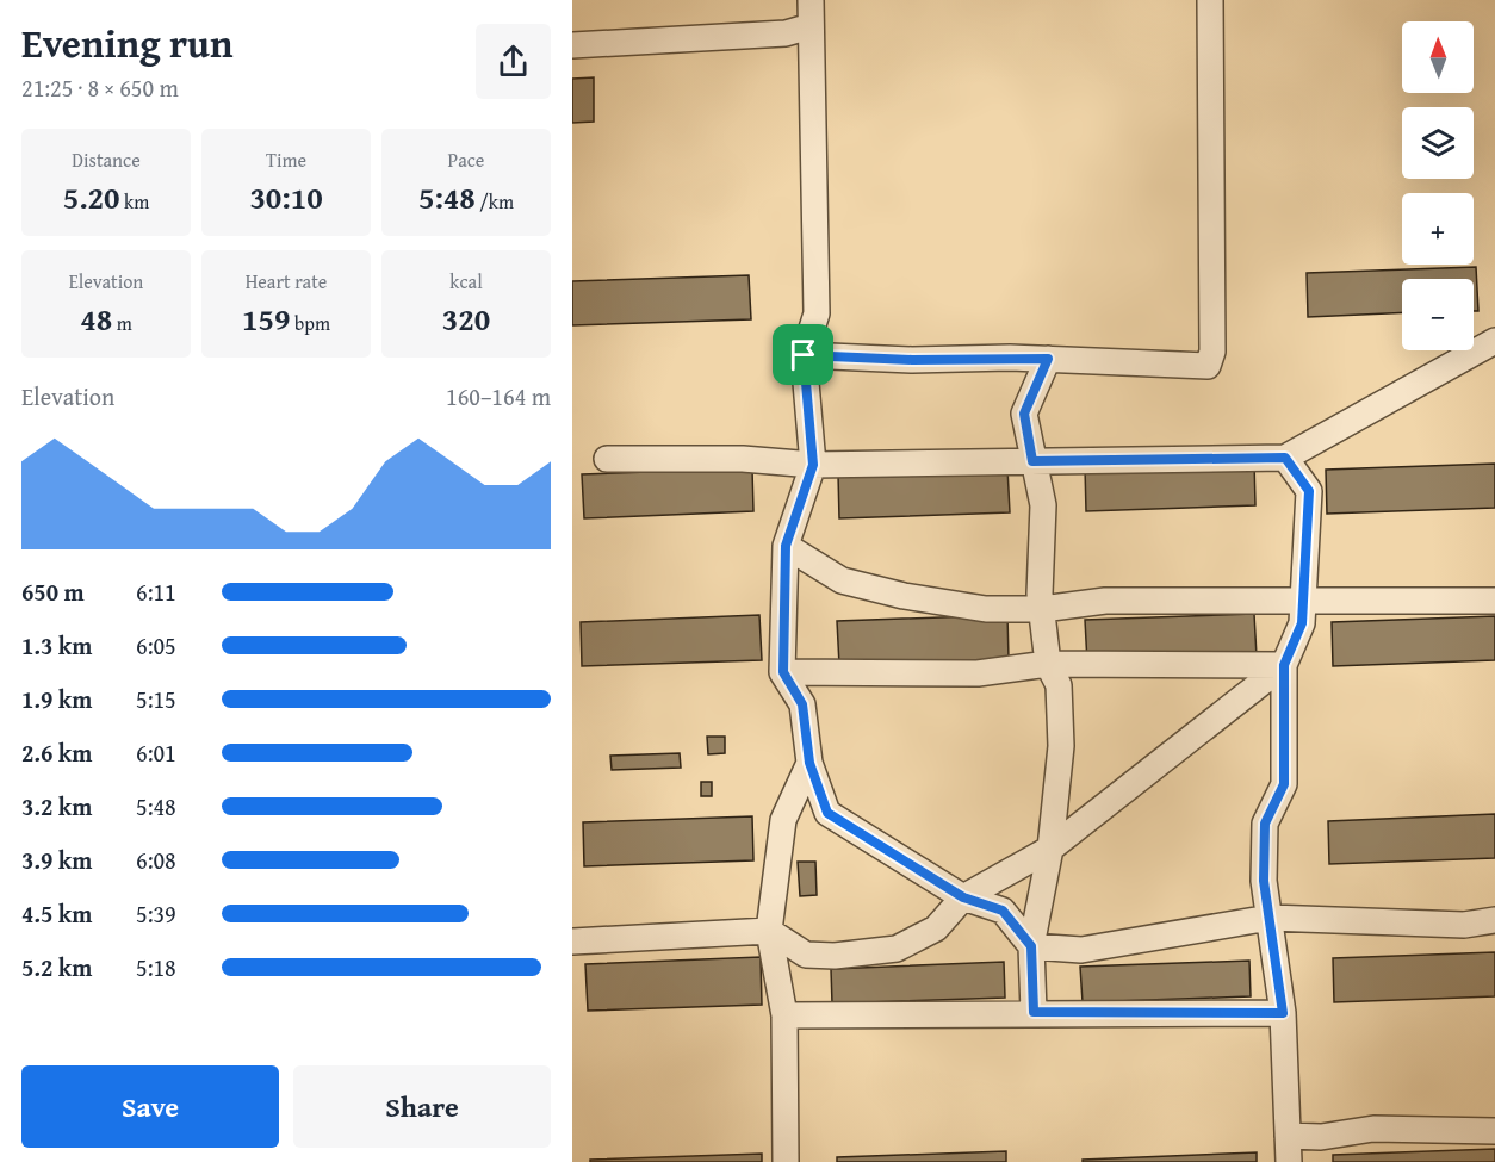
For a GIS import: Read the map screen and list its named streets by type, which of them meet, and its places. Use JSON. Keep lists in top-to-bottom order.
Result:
{
  "north": "top",
  "page": {
    "heading": ["Evening run", "21:25 · 8 × 650 m"],
    "map_buttons": ["+", "−"],
    "stats": [
      ["Distance", "5.20 km"],
      ["Time", "30:10"],
      ["Pace", "5:48 /km"],
      ["Elevation", "48 m"],
      ["Heart rate", "159 bpm"],
      ["kcal", "320"]
    ],
    "chart": ["Elevation", "160–164 m"],
    "list": [
      {
        "name": "650 m",
        "note": "6:11"
      },
      {
        "name": "1.3 km",
        "note": "6:05"
      },
      {
        "name": "1.9 km",
        "note": "5:15"
      },
      {
        "name": "2.6 km",
        "note": "6:01"
      },
      {
        "name": "3.2 km",
        "note": "5:48"
      },
      {
        "name": "3.9 km",
        "note": "6:08"
      },
      {
        "name": "4.5 km",
        "note": "5:39"
      },
      {
        "name": "5.2 km",
        "note": "5:18"
      }
    ],
    "buttons": ["Save", "Share"]
  }
}
